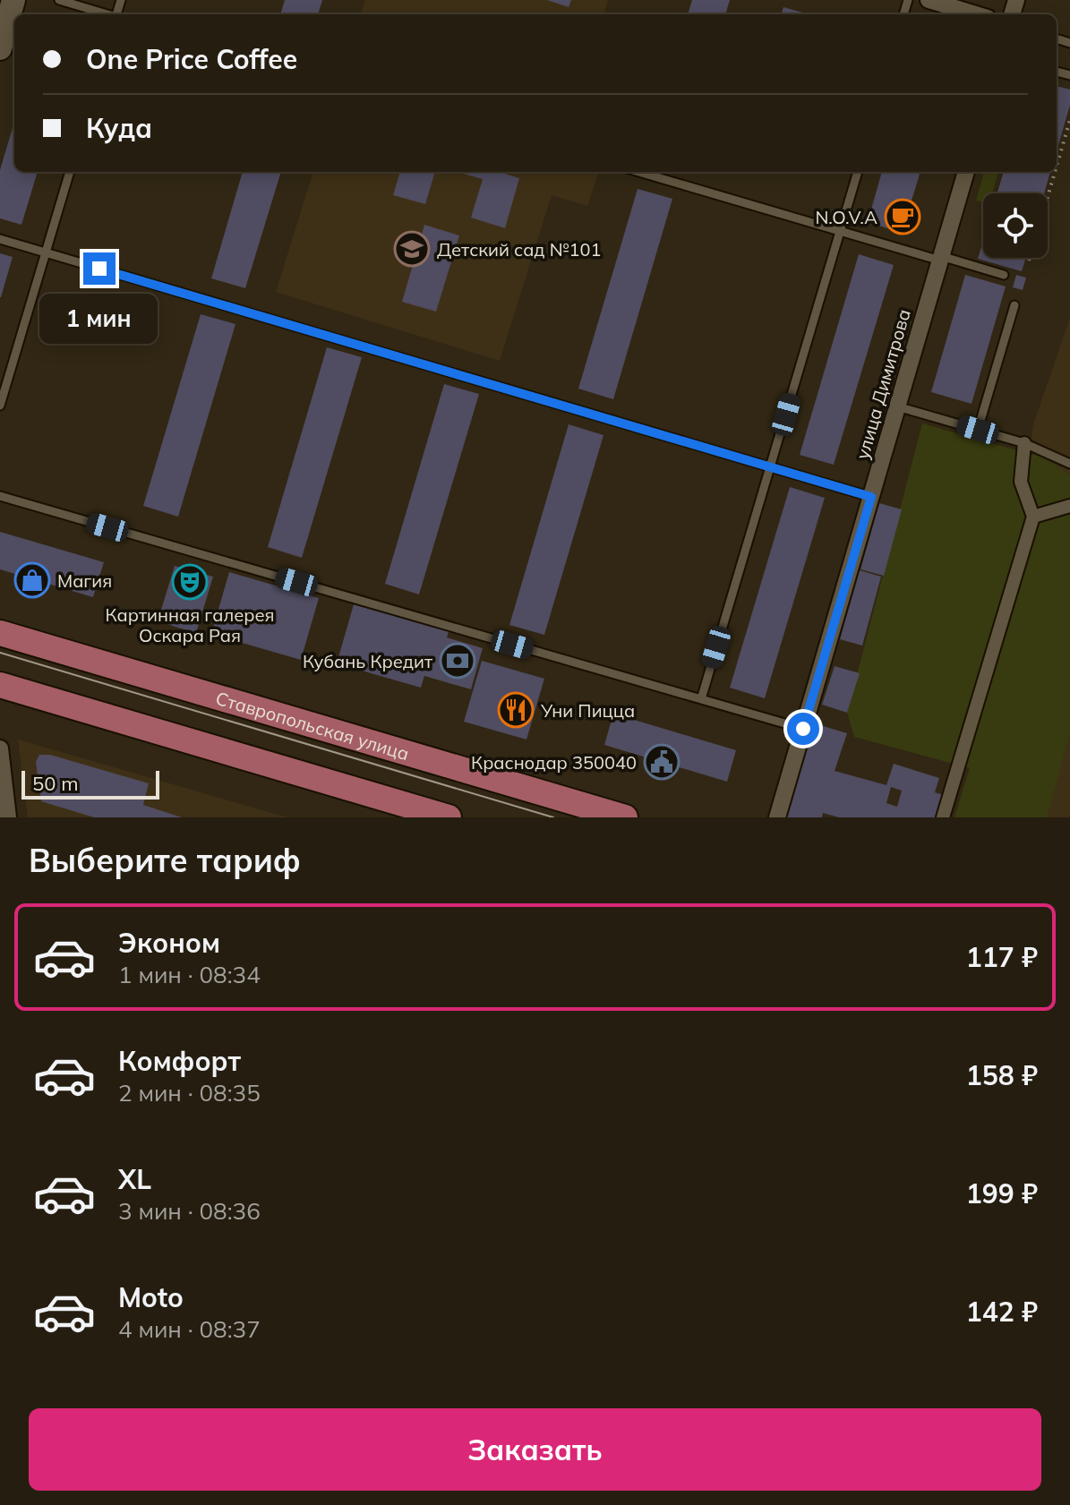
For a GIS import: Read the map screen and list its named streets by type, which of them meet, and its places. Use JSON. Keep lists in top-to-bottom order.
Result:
{
  "streets": {
    "main road": ["Ставропольская улица"],
    "street": ["улица Димитрова"]
  },
  "places": {
    "cafe": ["N.O.V.A"],
    "school or university": ["Детский сад №101"],
    "shop": ["Магия"],
    "theatre": ["Картинная галерея Оскара Рая"],
    "bank": ["Кубань Кредит"],
    "restaurant": ["Уни Пицца"],
    "public building": ["Краснодар 350040"]
  },
  "scale_bar": "50 m",
  "page": {
    "banner": ["One Price Coffee", "Куда"],
    "bubble": "1 мин",
    "scale": "50 m",
    "heading": "Выберите тариф",
    "list": [
      {
        "name": "Эконом",
        "note": "1 мин · 08:34",
        "value": "117 ₽"
      },
      {
        "name": "Комфорт",
        "note": "2 мин · 08:35",
        "value": "158 ₽"
      },
      {
        "name": "XL",
        "note": "3 мин · 08:36",
        "value": "199 ₽"
      },
      {
        "name": "Moto",
        "note": "4 мин · 08:37",
        "value": "142 ₽"
      }
    ],
    "buttons": "Заказать"
  }
}
